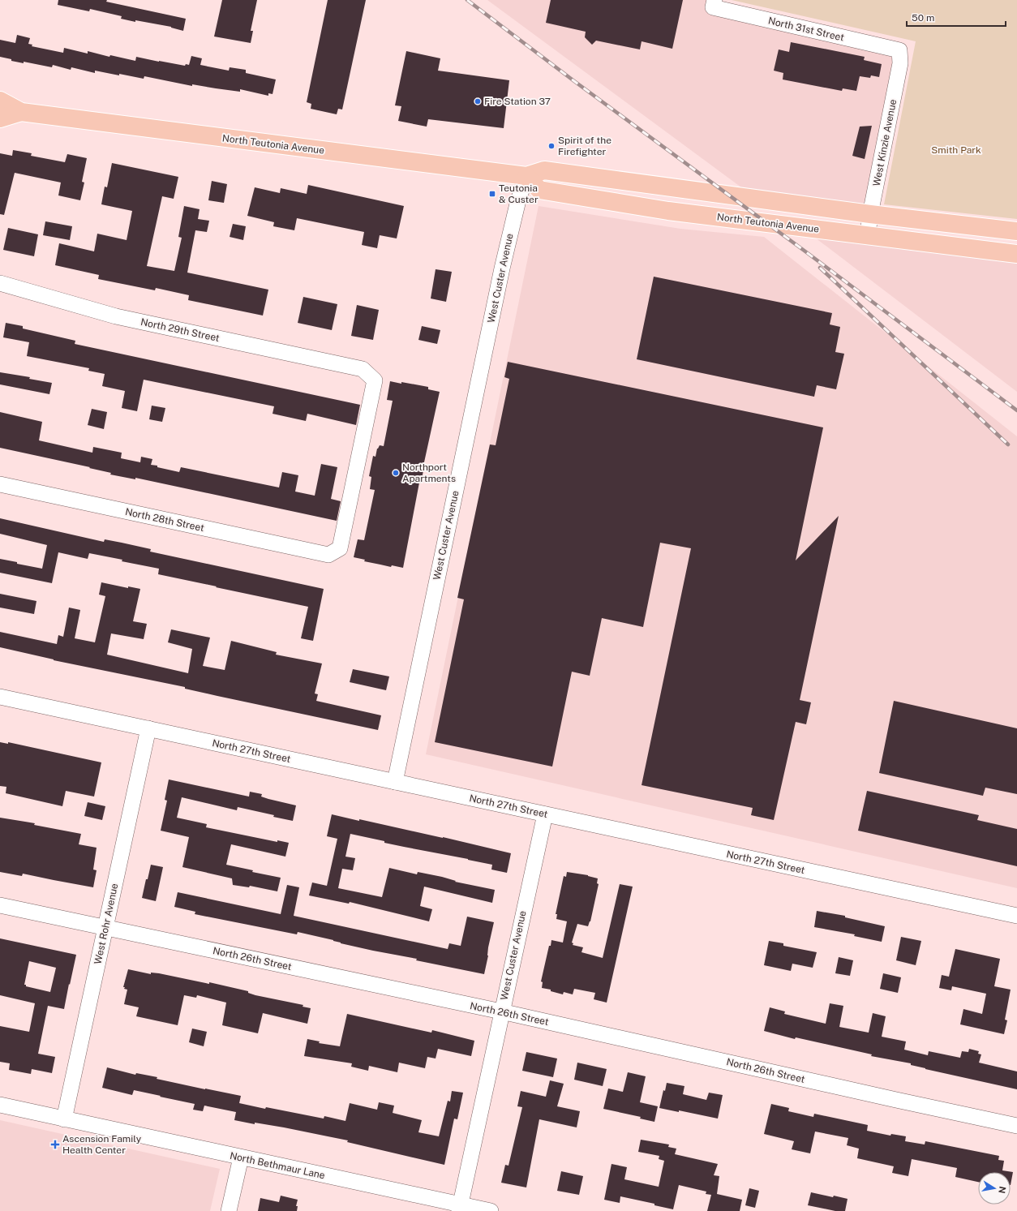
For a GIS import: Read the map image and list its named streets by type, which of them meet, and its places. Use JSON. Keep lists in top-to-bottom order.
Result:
{
  "streets": {
    "main road": ["North Teutonia Avenue"],
    "street": [
      "North 31st Street",
      "West Kinzie Avenue",
      "West Custer Avenue",
      "North 29th Street",
      "North 28th Street",
      "North 27th Street",
      "West Rohr Avenue",
      "North 26th Street",
      "North Bethmaur Lane"
    ]
  },
  "crossings": [
    ["North 31st Street", "West Kinzie Avenue"],
    ["West Kinzie Avenue", "North Teutonia Avenue"],
    ["North Teutonia Avenue", "West Custer Avenue"],
    ["West Custer Avenue", "North 27th Street"],
    ["West Custer Avenue", "North 26th Street"],
    ["West Custer Avenue", "North Bethmaur Lane"],
    ["North 29th Street", "North 28th Street"],
    ["North 27th Street", "West Rohr Avenue"],
    ["West Rohr Avenue", "North 26th Street"],
    ["West Rohr Avenue", "North Bethmaur Lane"]
  ],
  "parks": ["Smith Park"],
  "places": {
    "other": ["Fire Station 37", "Spirit of the Firefighter", "Northport Apartments"],
    "transit": ["Teutonia & Custer"],
    "health": ["Ascension Family Health Center"]
  },
  "scale_bar": "50 m",
  "north": "right"
}
